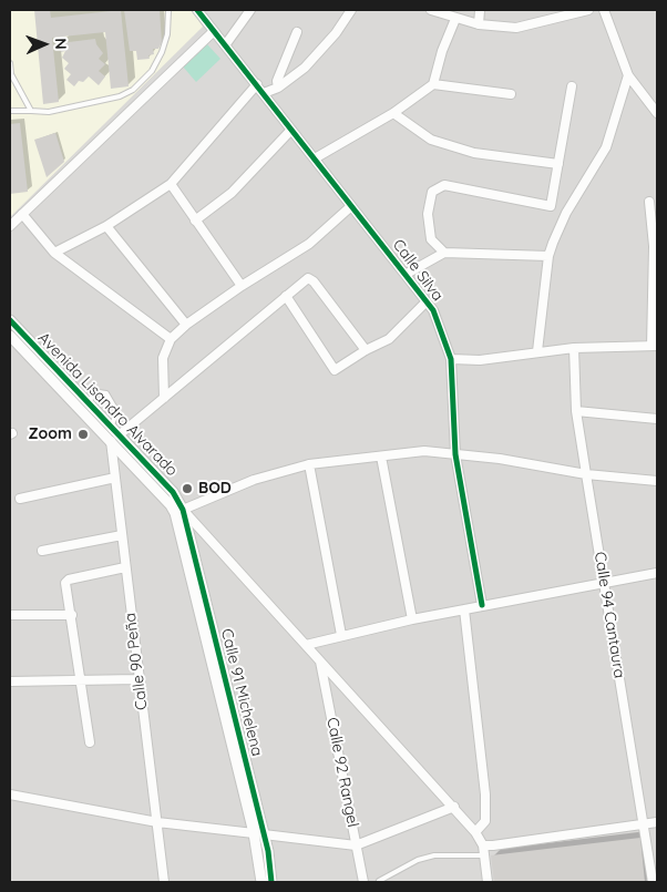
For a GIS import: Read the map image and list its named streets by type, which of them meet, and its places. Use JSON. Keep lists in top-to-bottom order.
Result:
{
  "streets": {
    "street": [
      "Calle Silva",
      "Avenida Lisandro Alvarado",
      "Calle 94 Cantaura",
      "Calle 90 Peña",
      "Calle 91 Michelena",
      "Calle 92 Rangel"
    ]
  },
  "crossings": [
    ["Avenida Lisandro Alvarado", "Calle 90 Peña"],
    ["Avenida Lisandro Alvarado", "Calle 91 Michelena"]
  ],
  "places": ["Zoom", "BOD"],
  "north": "right"
}
